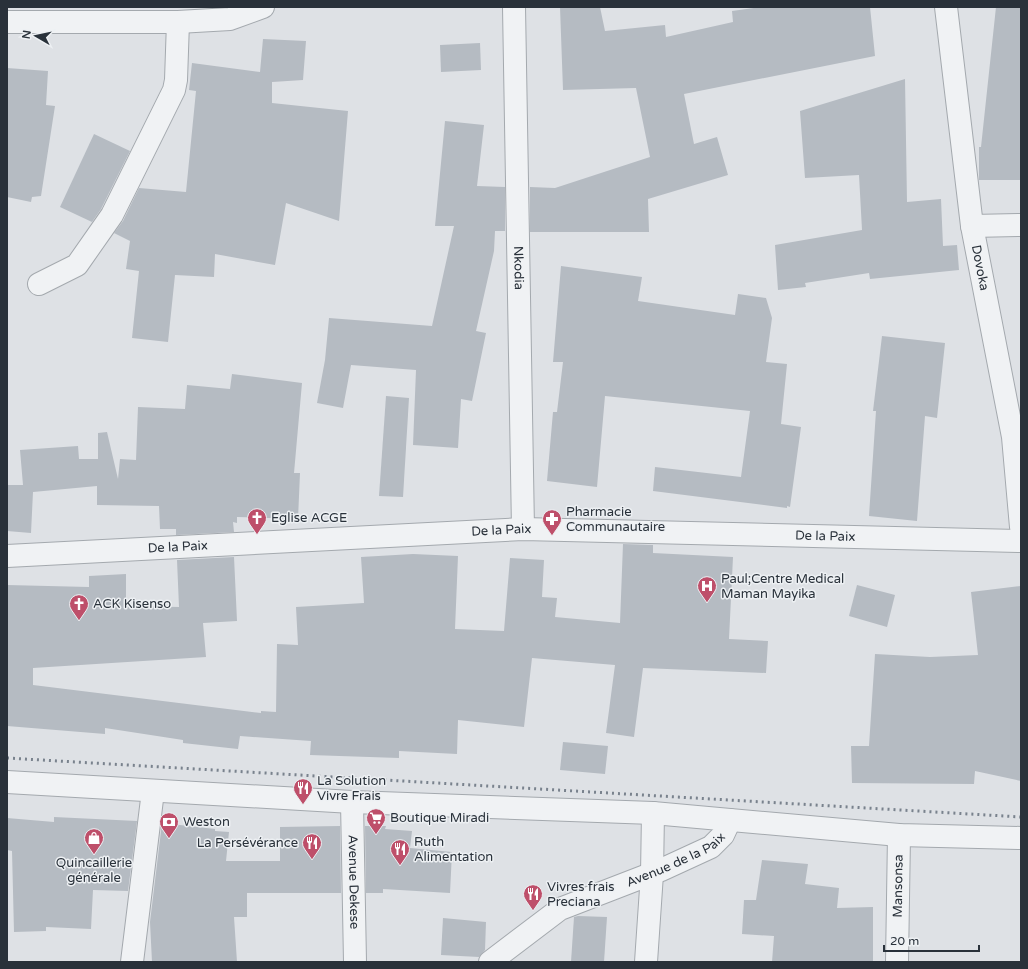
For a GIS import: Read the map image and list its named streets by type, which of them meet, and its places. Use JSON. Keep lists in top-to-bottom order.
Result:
{
  "streets": {
    "street": [
      "Nkodia",
      "Dovoka",
      "De la Paix",
      "Avenue de la Paix",
      "Avenue Dekese",
      "Mansonsa"
    ]
  },
  "crossings": [
    ["Nkodia", "De la Paix"]
  ],
  "places": {
    "church": ["Eglise ACGE", "ACK Kisenso"],
    "pharmacy": ["Pharmacie Communautaire"],
    "hospital": ["Paul;Centre Medical Maman Mayika"],
    "restaurant": [
      "La Solution Vivre Frais",
      "La Persévérance",
      "Ruth Alimentation",
      "Vivres frais Preciana"
    ],
    "supermarket": ["Boutique Miradi"],
    "bank": ["Weston"],
    "shop": ["Quincaillerie générale"]
  },
  "scale_bar": "20 m",
  "north": "left"
}
